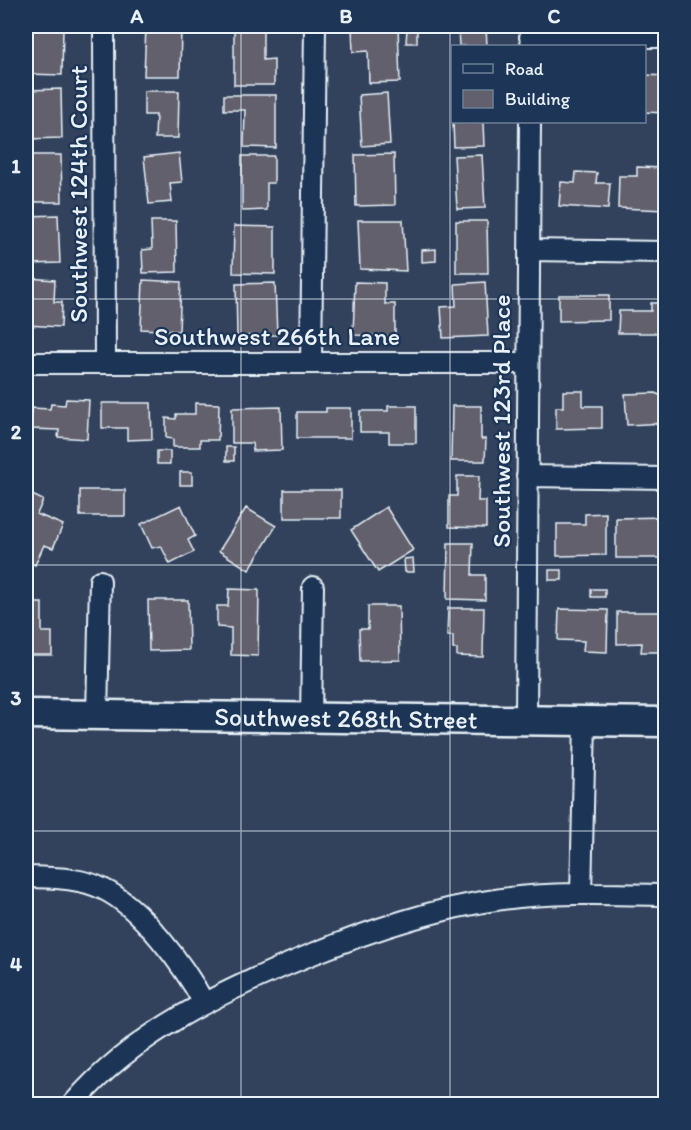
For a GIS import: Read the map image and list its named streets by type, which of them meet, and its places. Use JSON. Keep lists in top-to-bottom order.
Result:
{
  "streets": {
    "main road": ["Southwest 268th Street"],
    "street": ["Southwest 124th Court", "Southwest 266th Lane", "Southwest 123rd Place"]
  },
  "crossings": [
    ["Southwest 124th Court", "Southwest 266th Lane"],
    ["Southwest 266th Lane", "Southwest 123rd Place"],
    ["Southwest 123rd Place", "Southwest 268th Street"]
  ],
  "legend": ["Road", "Building"],
  "grid": {
    "columns": ["A", "B", "C"],
    "rows": [
      "1",
      "2",
      "3",
      "4"
    ]
  }
}
